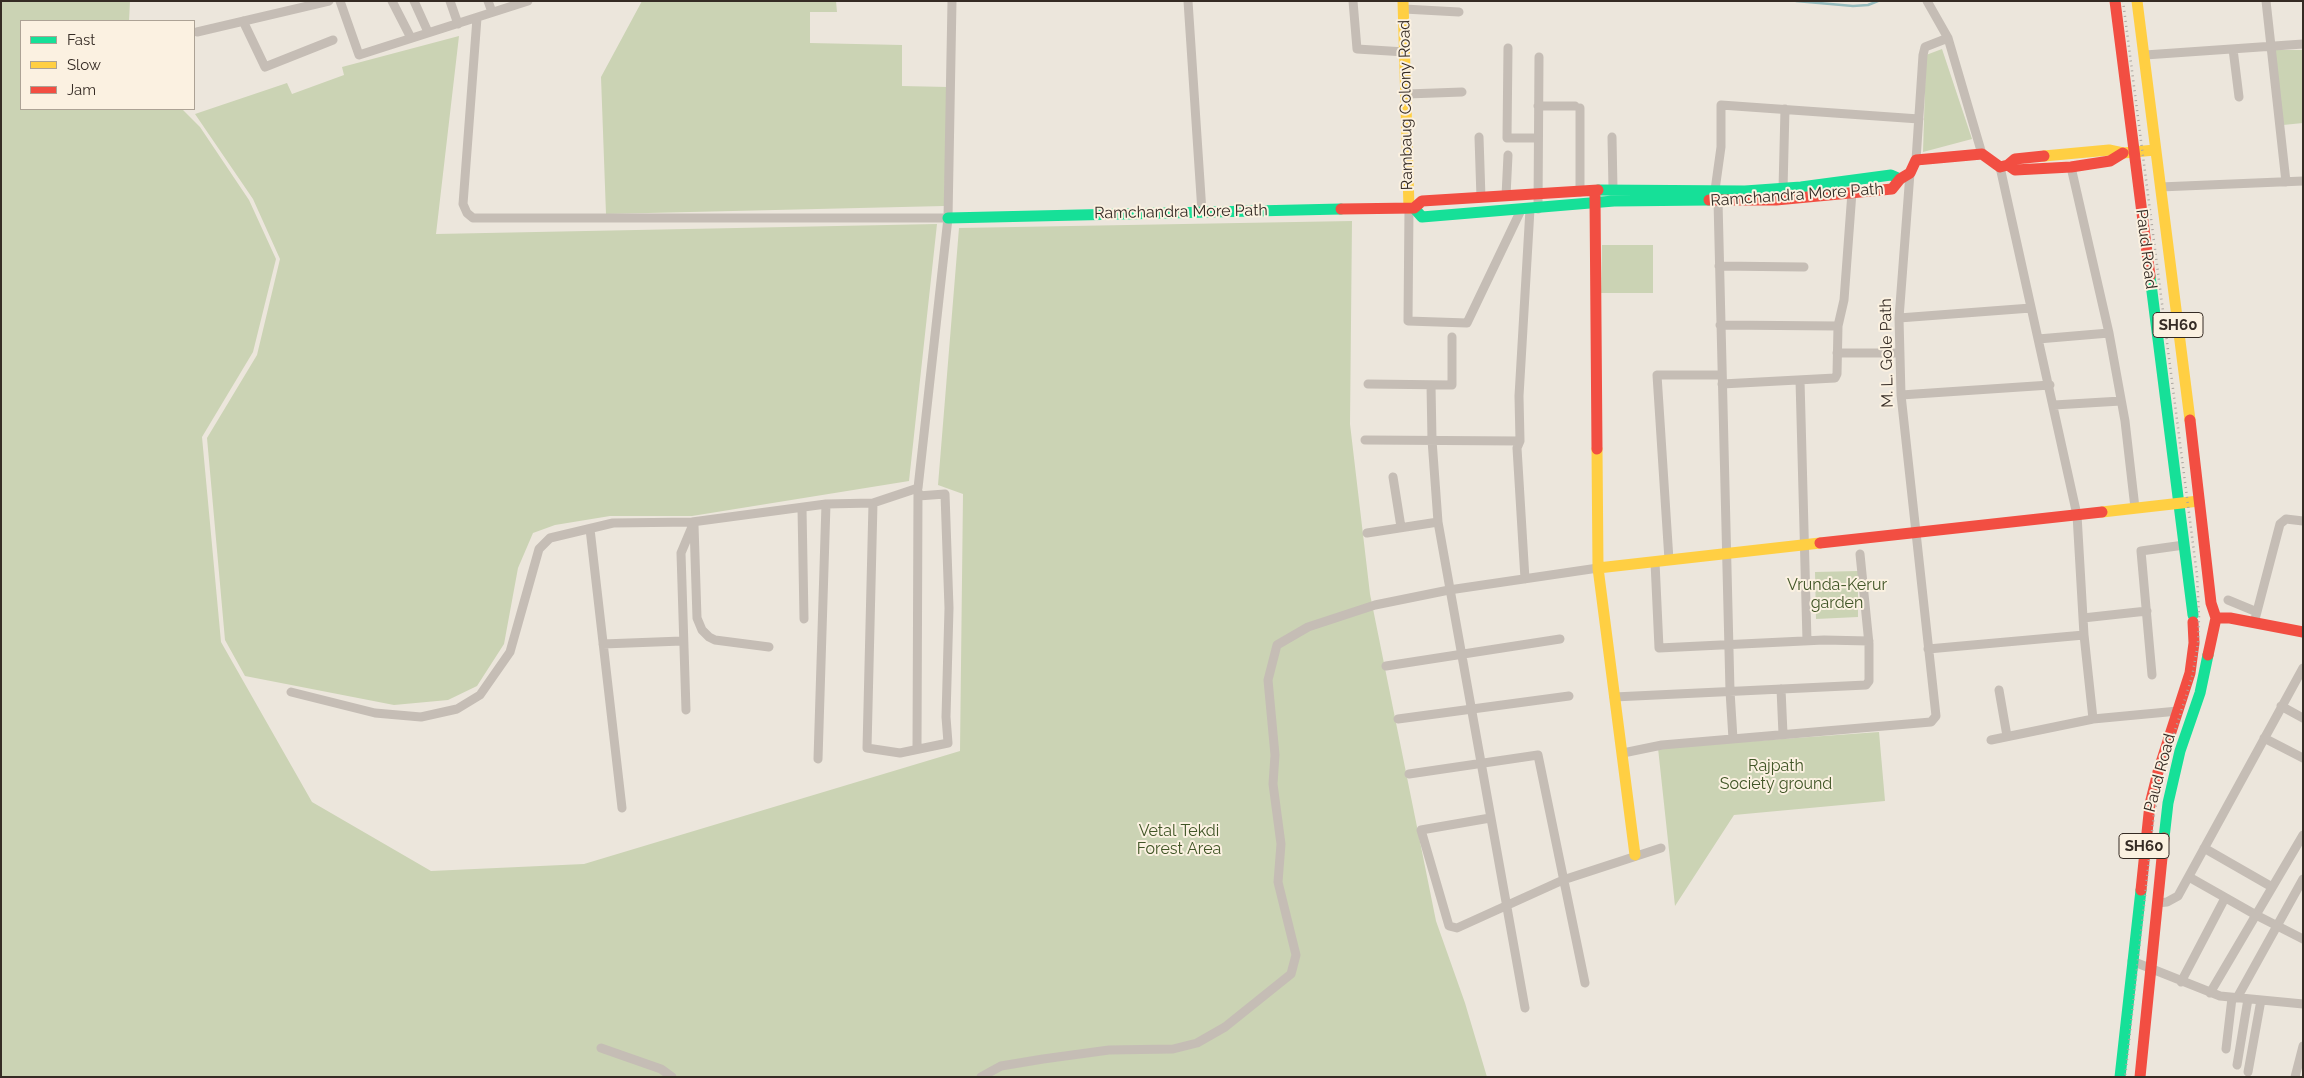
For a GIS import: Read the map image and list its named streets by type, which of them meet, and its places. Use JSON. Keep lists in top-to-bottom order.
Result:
{
  "streets": {
    "street": [
      "Rambaug Colony Road",
      "Ramchandra More Path",
      "Paud Road",
      "SH60",
      "M. L. Gole Path"
    ]
  },
  "crossings": [
    ["Rambaug Colony Road", "Ramchandra More Path"]
  ],
  "parks": ["Vrunda-Kerur garden", "Rajpath Society ground", "Vetal Tekdi Forest Area"],
  "legend": ["Fast", "Slow", "Jam"]
}
